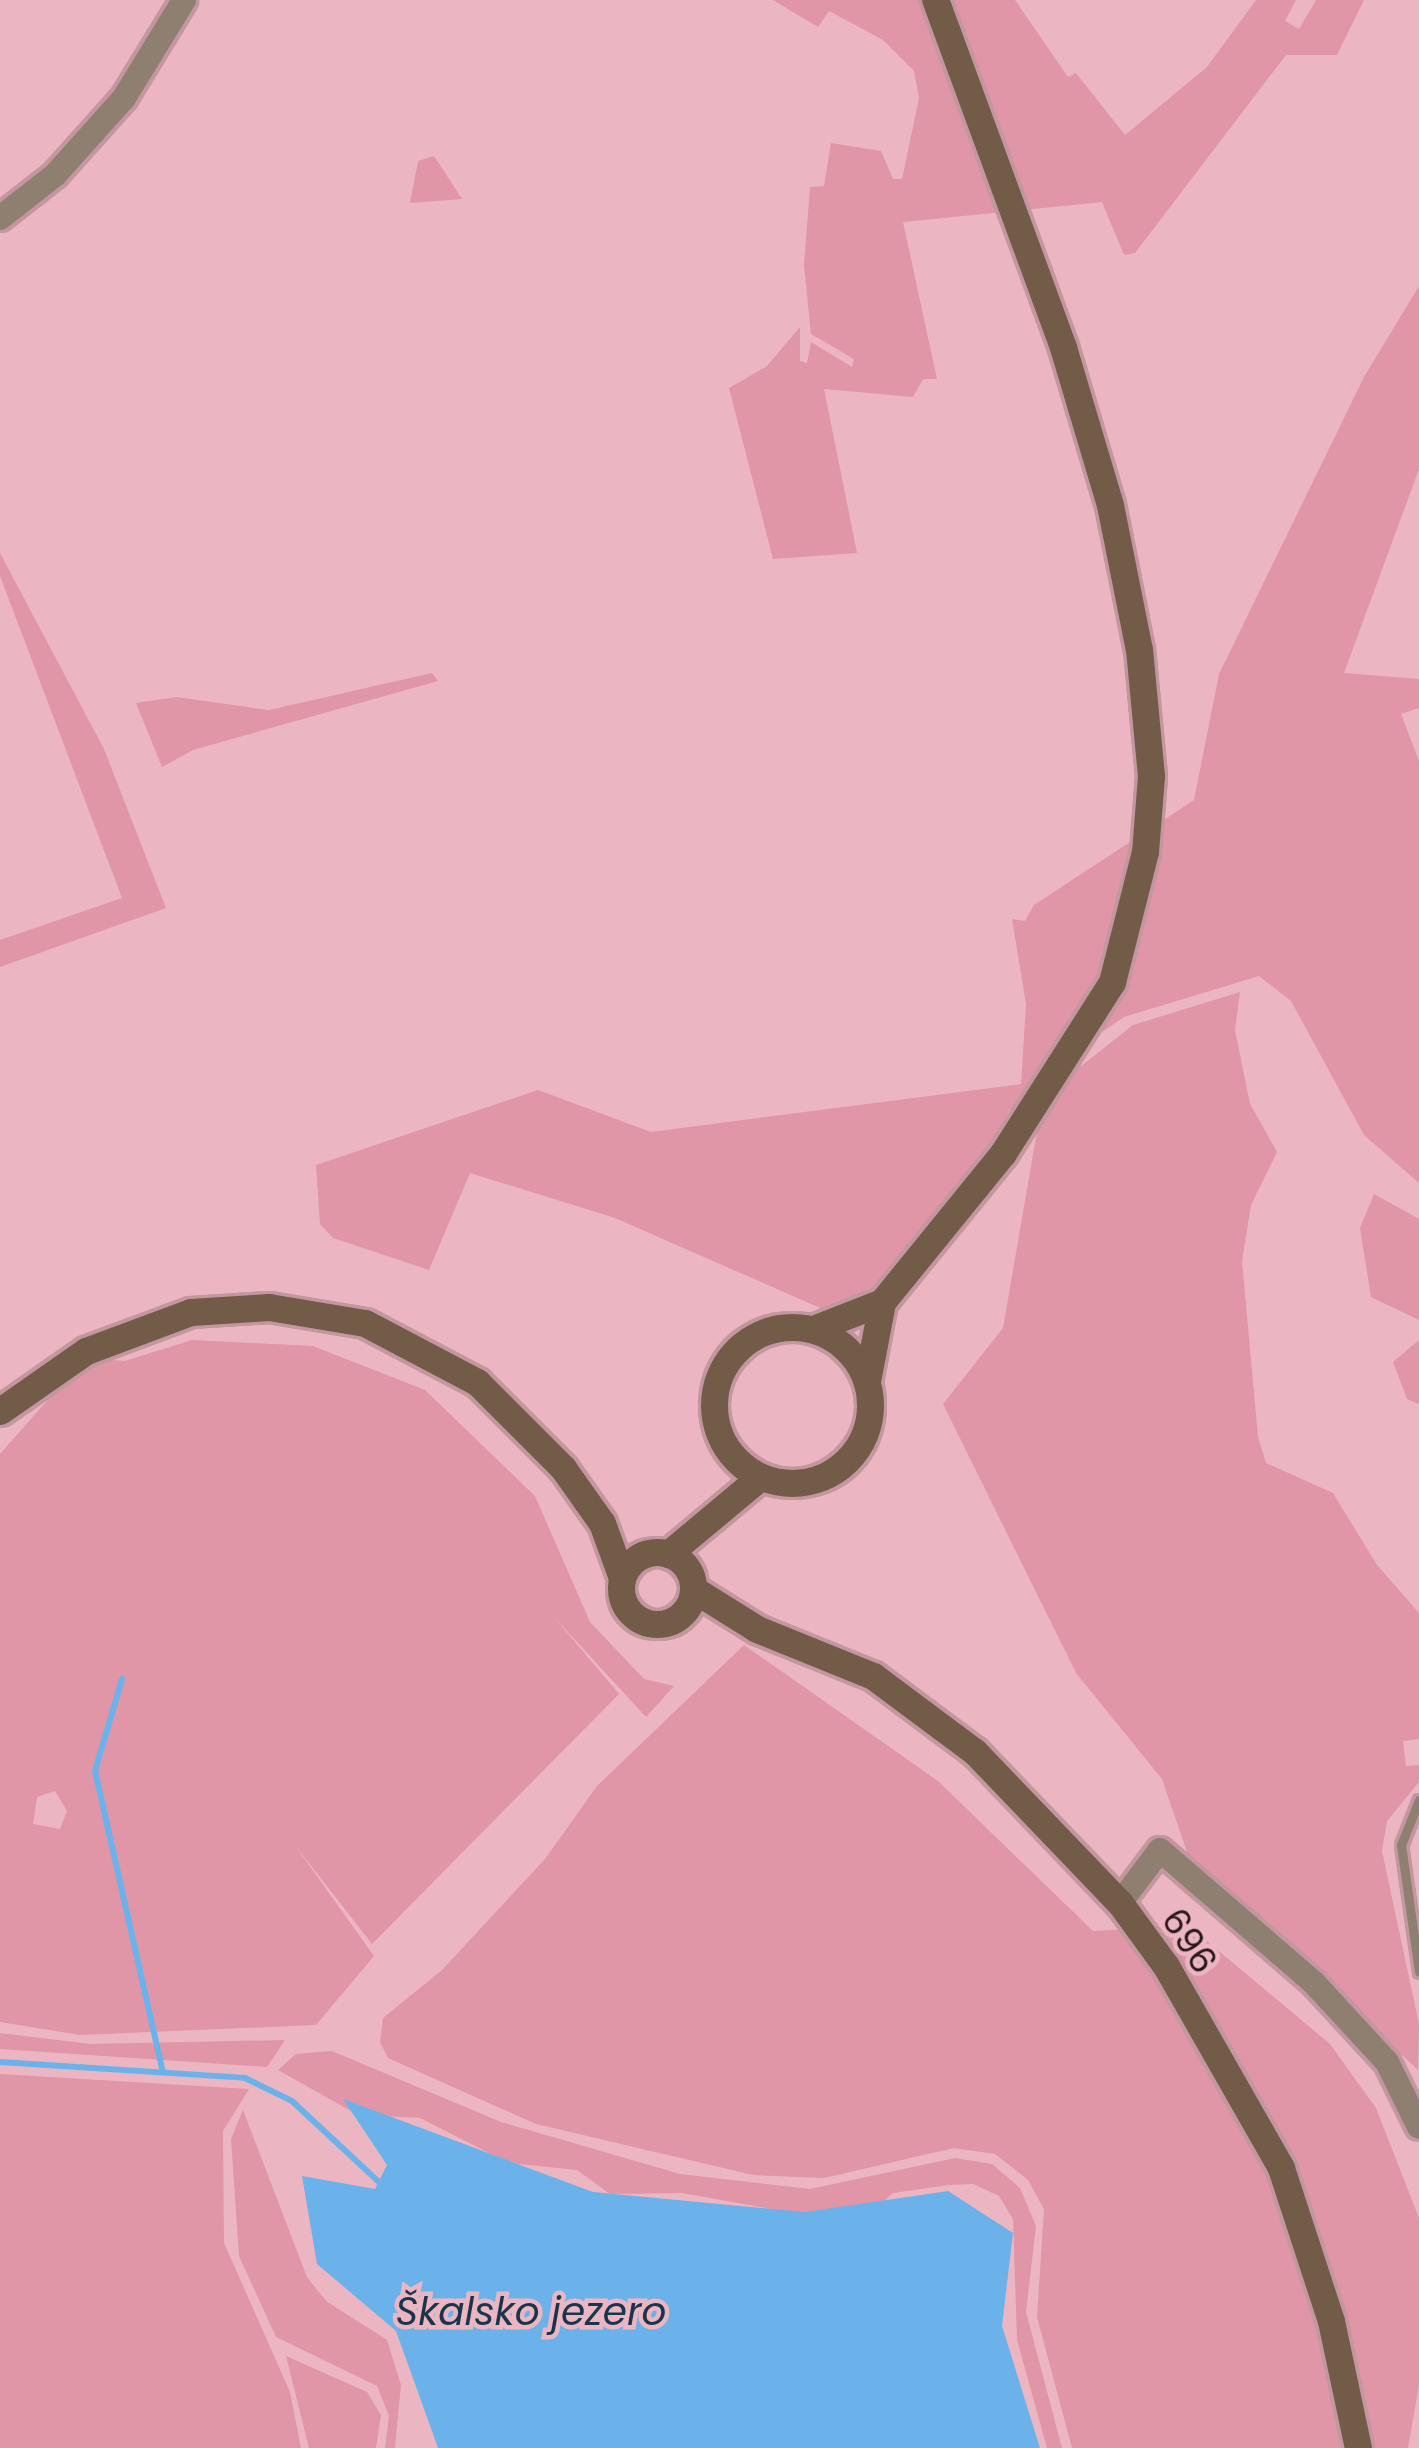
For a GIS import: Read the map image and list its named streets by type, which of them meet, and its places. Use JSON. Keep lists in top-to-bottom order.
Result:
{
  "streets": {
    "main road": ["696"]
  },
  "water": ["Škalsko jezero"]
}
